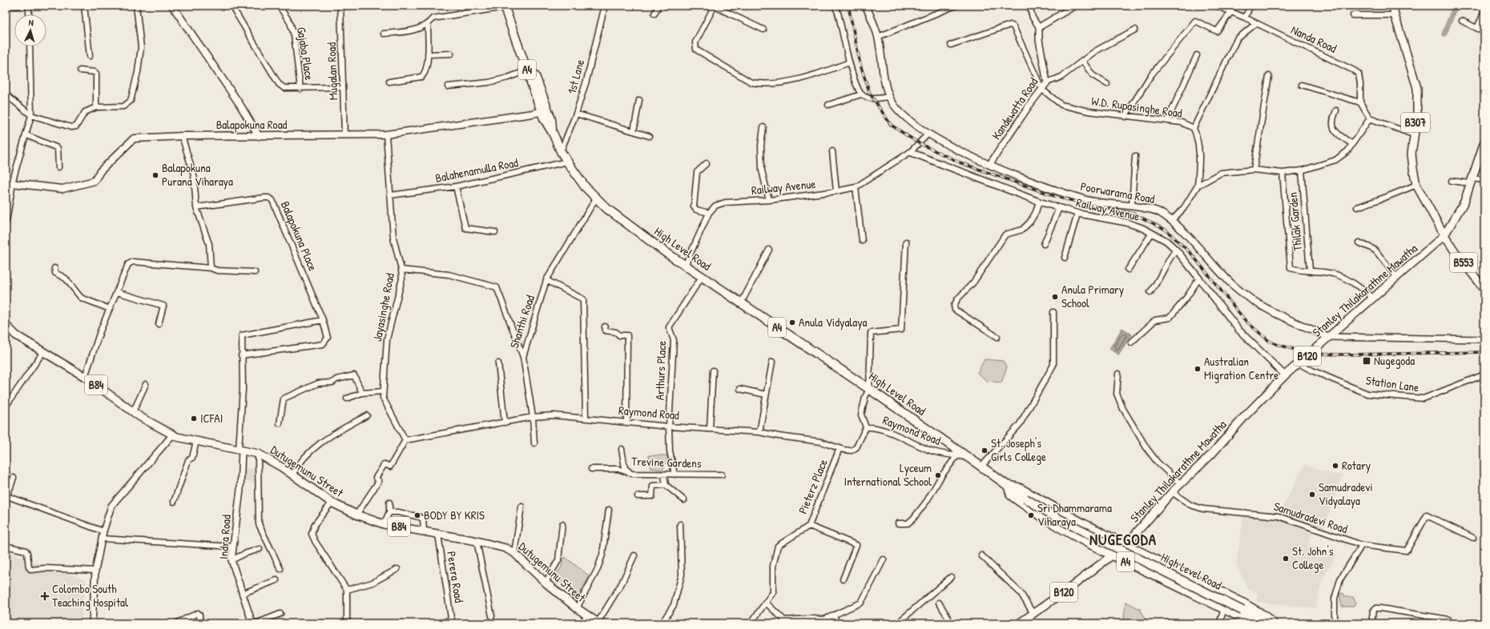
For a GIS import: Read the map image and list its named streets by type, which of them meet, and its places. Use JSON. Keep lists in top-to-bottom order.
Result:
{
  "streets": {
    "highway": ["A4", "High Level Road"],
    "main road": [
      "B307",
      "Balapokuna Road",
      "Poorwarama Road",
      "B553",
      "Stanley Thilakarathne Mawatha",
      "B120",
      "B84",
      "Dutugemunu Street"
    ],
    "street": [
      "Nanda Road",
      "Gajaba Place",
      "Mugalan Road",
      "1st Lane",
      "W.D. Rupasinghe Road",
      "Kandewatta Road",
      "Balahenamulla Road",
      "Railway Avenue",
      "Thilak Garden",
      "Balapokuna Place",
      "Jayasinghe Road",
      "Shanthi Road",
      "Arthurs Place",
      "Station Lane",
      "Raymond Road",
      "Trevine Gardens",
      "Pieterz Place",
      "Samudradevi Road",
      "Indra Road",
      "Perera Road"
    ]
  },
  "crossings": [
    ["A4", "High Level Road"],
    ["A4", "Stanley Thilakarathne Mawatha"],
    ["A4", "B120"],
    ["Mugalan Road", "Balapokuna Road"],
    ["1st Lane", "High Level Road"],
    ["W.D. Rupasinghe Road", "Kandewatta Road"],
    ["Kandewatta Road", "Poorwarama Road"],
    ["B307", "B553"],
    ["B307", "Stanley Thilakarathne Mawatha"],
    ["Balapokuna Road", "High Level Road"],
    ["Balapokuna Road", "Jayasinghe Road"],
    ["Balahenamulla Road", "High Level Road"],
    ["Balahenamulla Road", "Jayasinghe Road"],
    ["Railway Avenue", "Poorwarama Road"],
    ["Railway Avenue", "High Level Road"],
    ["Railway Avenue", "Stanley Thilakarathne Mawatha"],
    ["Poorwarama Road", "Stanley Thilakarathne Mawatha"],
    ["High Level Road", "Shanthi Road"],
    ["High Level Road", "Arthurs Place"],
    ["High Level Road", "Raymond Road"],
    ["B553", "Stanley Thilakarathne Mawatha"],
    ["Stanley Thilakarathne Mawatha", "B120"],
    ["Stanley Thilakarathne Mawatha", "Station Lane"],
    ["Stanley Thilakarathne Mawatha", "Samudradevi Road"],
    ["Jayasinghe Road", "Shanthi Road"],
    ["Jayasinghe Road", "Raymond Road"],
    ["Arthurs Place", "Raymond Road"],
    ["Arthurs Place", "Trevine Gardens"],
    ["Raymond Road", "Pieterz Place"],
    ["Dutugemunu Street", "Indra Road"],
    ["Dutugemunu Street", "Perera Road"]
  ],
  "districts": ["NUGEGODA"],
  "places": {
    "other": [
      "Balapokuna Purana Viharaya",
      "Anula Primary School",
      "Anula Vidyalaya",
      "Australian Migration Centre",
      "ICFAI",
      "St. Joseph's Girls College",
      "Rotary",
      "Lyceum International School",
      "Samudradevi Vidyalaya",
      "BODY BY KRIS",
      "Sri Dhammarama Viharaya",
      "St. John's College"
    ],
    "transit": ["Nugegoda"],
    "health": ["Colombo South Teaching Hospital"]
  },
  "north": "top"
}
